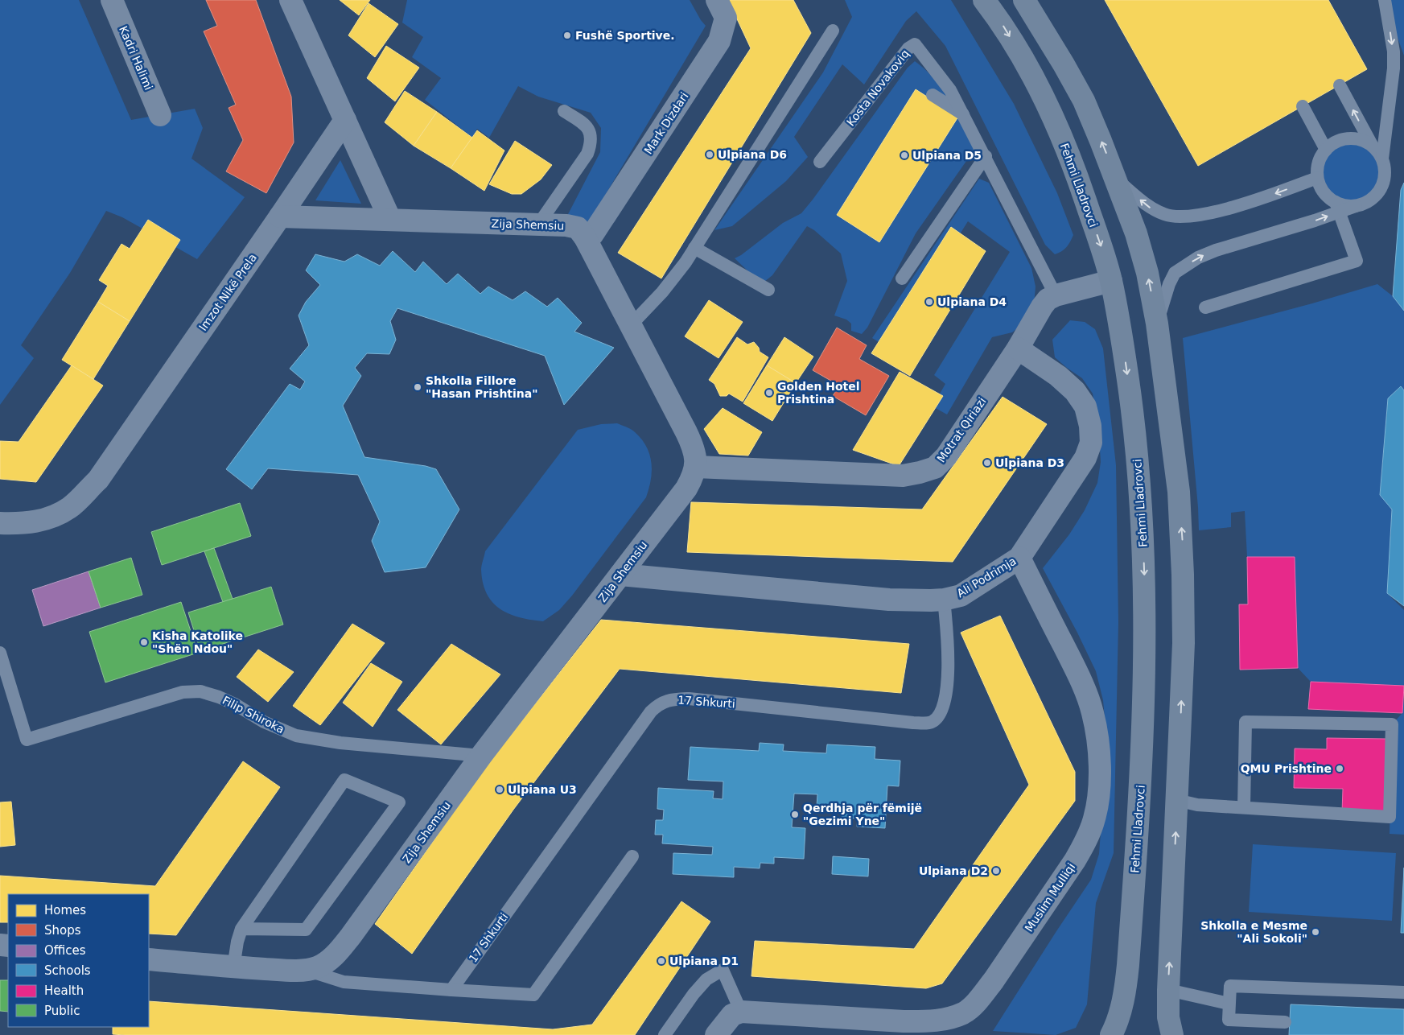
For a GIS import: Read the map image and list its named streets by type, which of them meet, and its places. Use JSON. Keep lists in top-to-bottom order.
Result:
{
  "streets": {
    "main road": ["Fehmi Lladrovci"],
    "street": [
      "Kadri Halimi",
      "Mark Dizdari",
      "Zija Shemsiu",
      "Imzot Nikë Prela",
      "Motrat Qiriazi",
      "Ali Podrimja",
      "Muslim Mulliqi"
    ],
    "lane": ["Kosta Novakoviq", "17 Shkurti", "Filip Shiroka"]
  },
  "crossings": [
    ["Kosta Novakoviq", "Motrat Qiriazi"],
    ["Mark Dizdari", "Zija Shemsiu"],
    ["Zija Shemsiu", "Imzot Nikë Prela"],
    ["Zija Shemsiu", "Motrat Qiriazi"],
    ["Zija Shemsiu", "Ali Podrimja"],
    ["Zija Shemsiu", "Filip Shiroka"],
    ["Motrat Qiriazi", "Ali Podrimja"],
    ["Ali Podrimja", "17 Shkurti"],
    ["Ali Podrimja", "Muslim Mulliqi"]
  ],
  "places": [
    "Fushë Sportive.",
    "Ulpiana D6",
    "Ulpiana D5",
    "Ulpiana D4",
    "Shkolla Fillore \"Hasan Prishtina\"",
    "Golden Hotel Prishtina",
    "Ulpiana D3",
    "Kisha Katolike \"Shën Ndou\"",
    "QMU Prishtine",
    "Ulpiana U3",
    "Qerdhja për fëmijë \"Gezimi Yne\"",
    "Ulpiana D2",
    "Shkolla e Mesme \"Ali Sokoli\"",
    "Ulpiana D1"
  ],
  "legend": [
    "Homes",
    "Shops",
    "Offices",
    "Schools",
    "Health",
    "Public"
  ]
}
